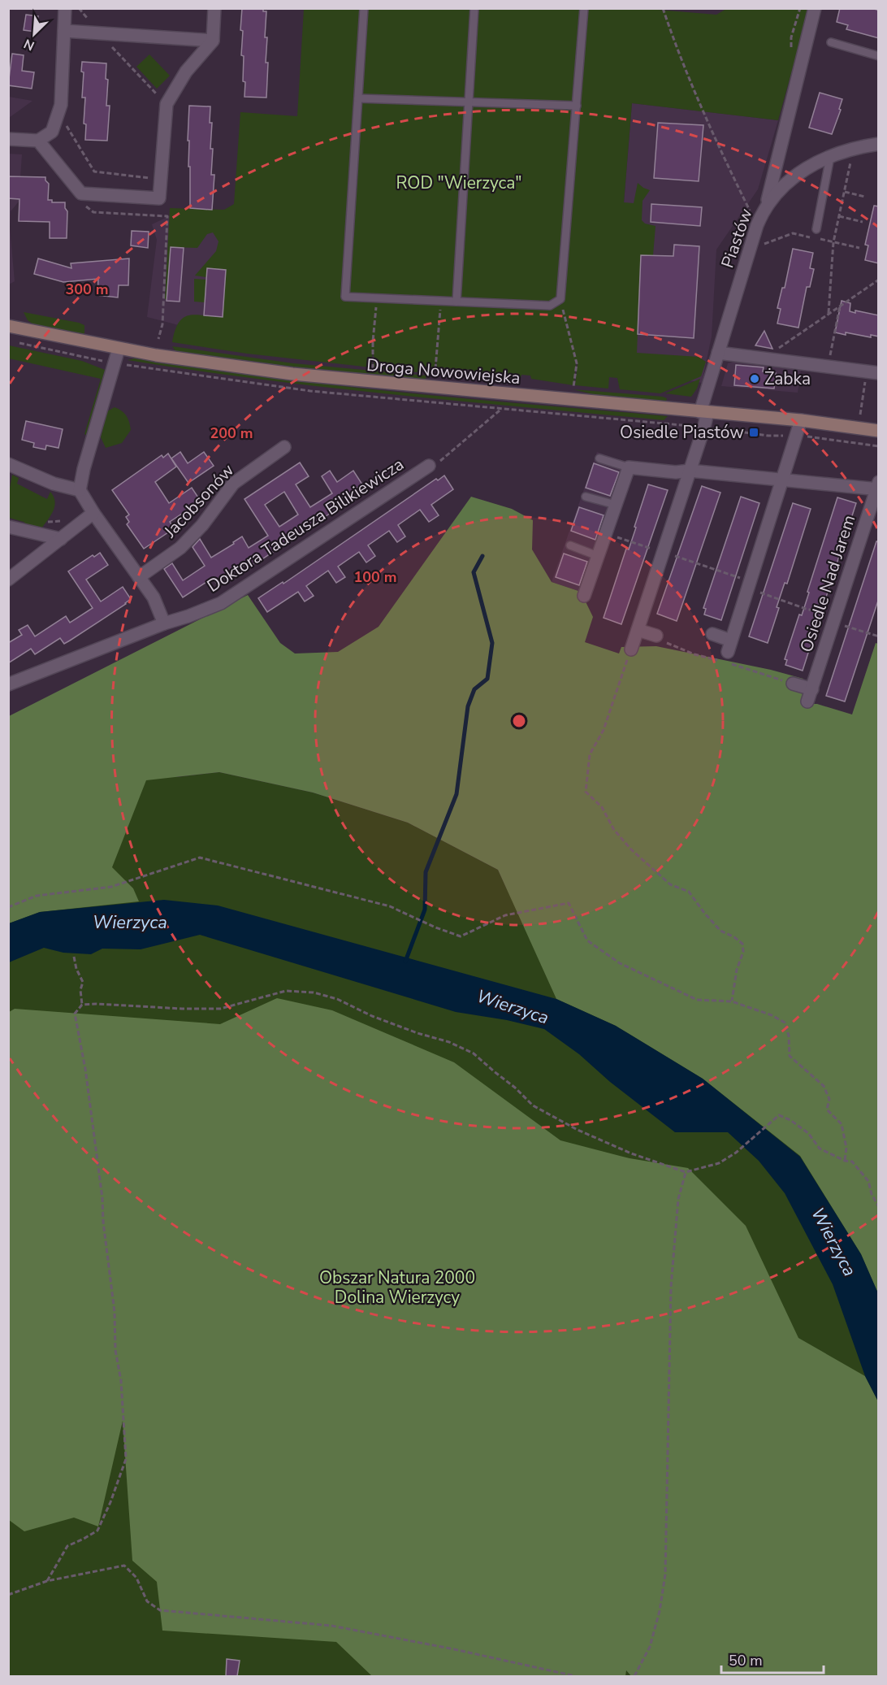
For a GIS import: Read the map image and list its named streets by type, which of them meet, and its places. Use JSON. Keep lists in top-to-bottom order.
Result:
{
  "streets": {
    "street": [
      "Piastów",
      "Droga Nowowiejska",
      "Jacobsonów",
      "Doktora Tadeusza Bilikiewicza",
      "Osiedle Nad Jarem"
    ]
  },
  "crossings": [
    ["Piastów", "Droga Nowowiejska"]
  ],
  "water": ["Wierzyca"],
  "parks": ["ROD \"Wierzyca\"", "Obszar Natura 2000 Dolina Wierzycy"],
  "places": {
    "other": ["Żabka"],
    "transit": ["Osiedle Piastów"]
  },
  "scale_bar": "50 m",
  "north": "bottom left",
  "rings": ["300 m", "200 m", "100 m"]
}
